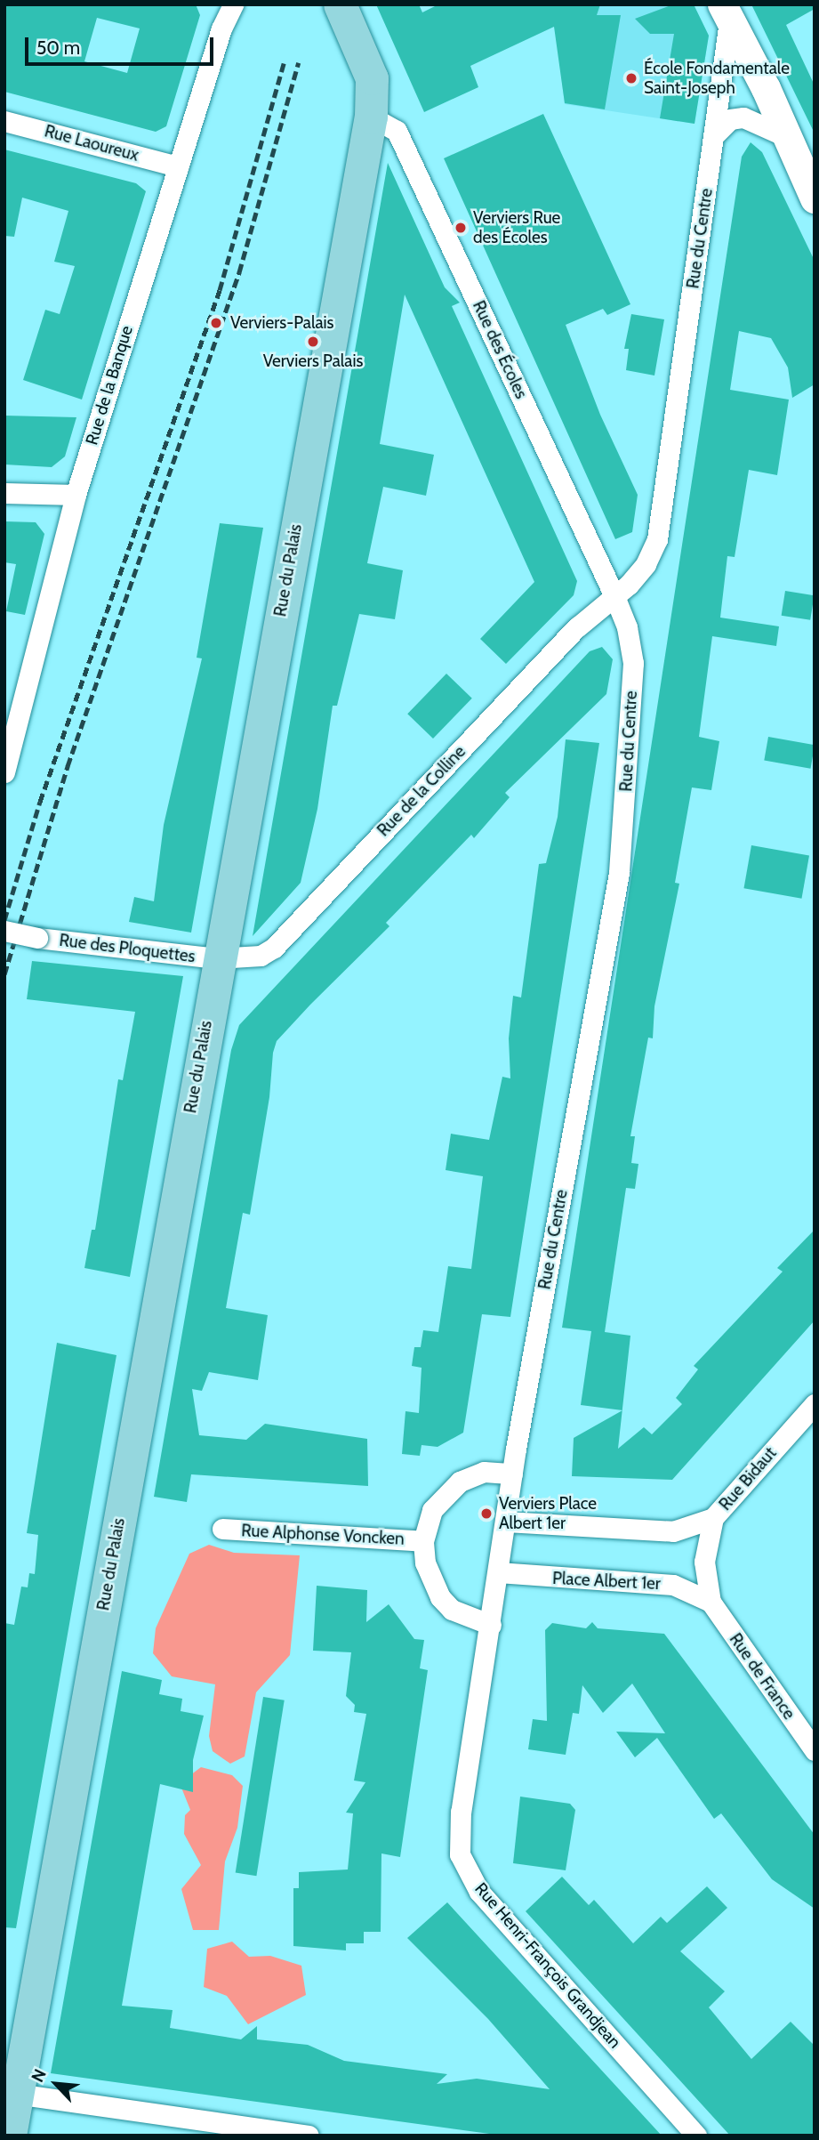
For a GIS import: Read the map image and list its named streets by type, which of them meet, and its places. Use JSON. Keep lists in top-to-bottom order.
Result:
{
  "streets": {
    "main road": ["Rue du Palais"],
    "street": [
      "Rue Laoureux",
      "Rue du Centre",
      "Rue des Écoles",
      "Rue de la Banque",
      "Rue de la Colline",
      "Rue des Ploquettes",
      "Rue Bidaut",
      "Rue Alphonse Voncken",
      "Place Albert 1er",
      "Rue de France",
      "Rue Henri-François Grandjean"
    ]
  },
  "crossings": [
    ["Rue Laoureux", "Rue de la Banque"],
    ["Rue du Centre", "Rue des Écoles"],
    ["Rue du Centre", "Rue de la Colline"],
    ["Rue des Écoles", "Rue du Palais"],
    ["Rue des Écoles", "Rue de la Colline"],
    ["Rue du Palais", "Rue de la Colline"],
    ["Rue du Palais", "Rue des Ploquettes"],
    ["Rue de la Colline", "Rue des Ploquettes"],
    ["Rue Bidaut", "Place Albert 1er"],
    ["Rue Bidaut", "Rue de France"],
    ["Place Albert 1er", "Rue de France"]
  ],
  "places": [
    "École Fondamentale Saint-Joseph",
    "Verviers Rue des Écoles",
    "Verviers-Palais",
    "Verviers Palais",
    "Verviers Place Albert 1er"
  ],
  "scale_bar": "50 m",
  "north": "top left"
}
